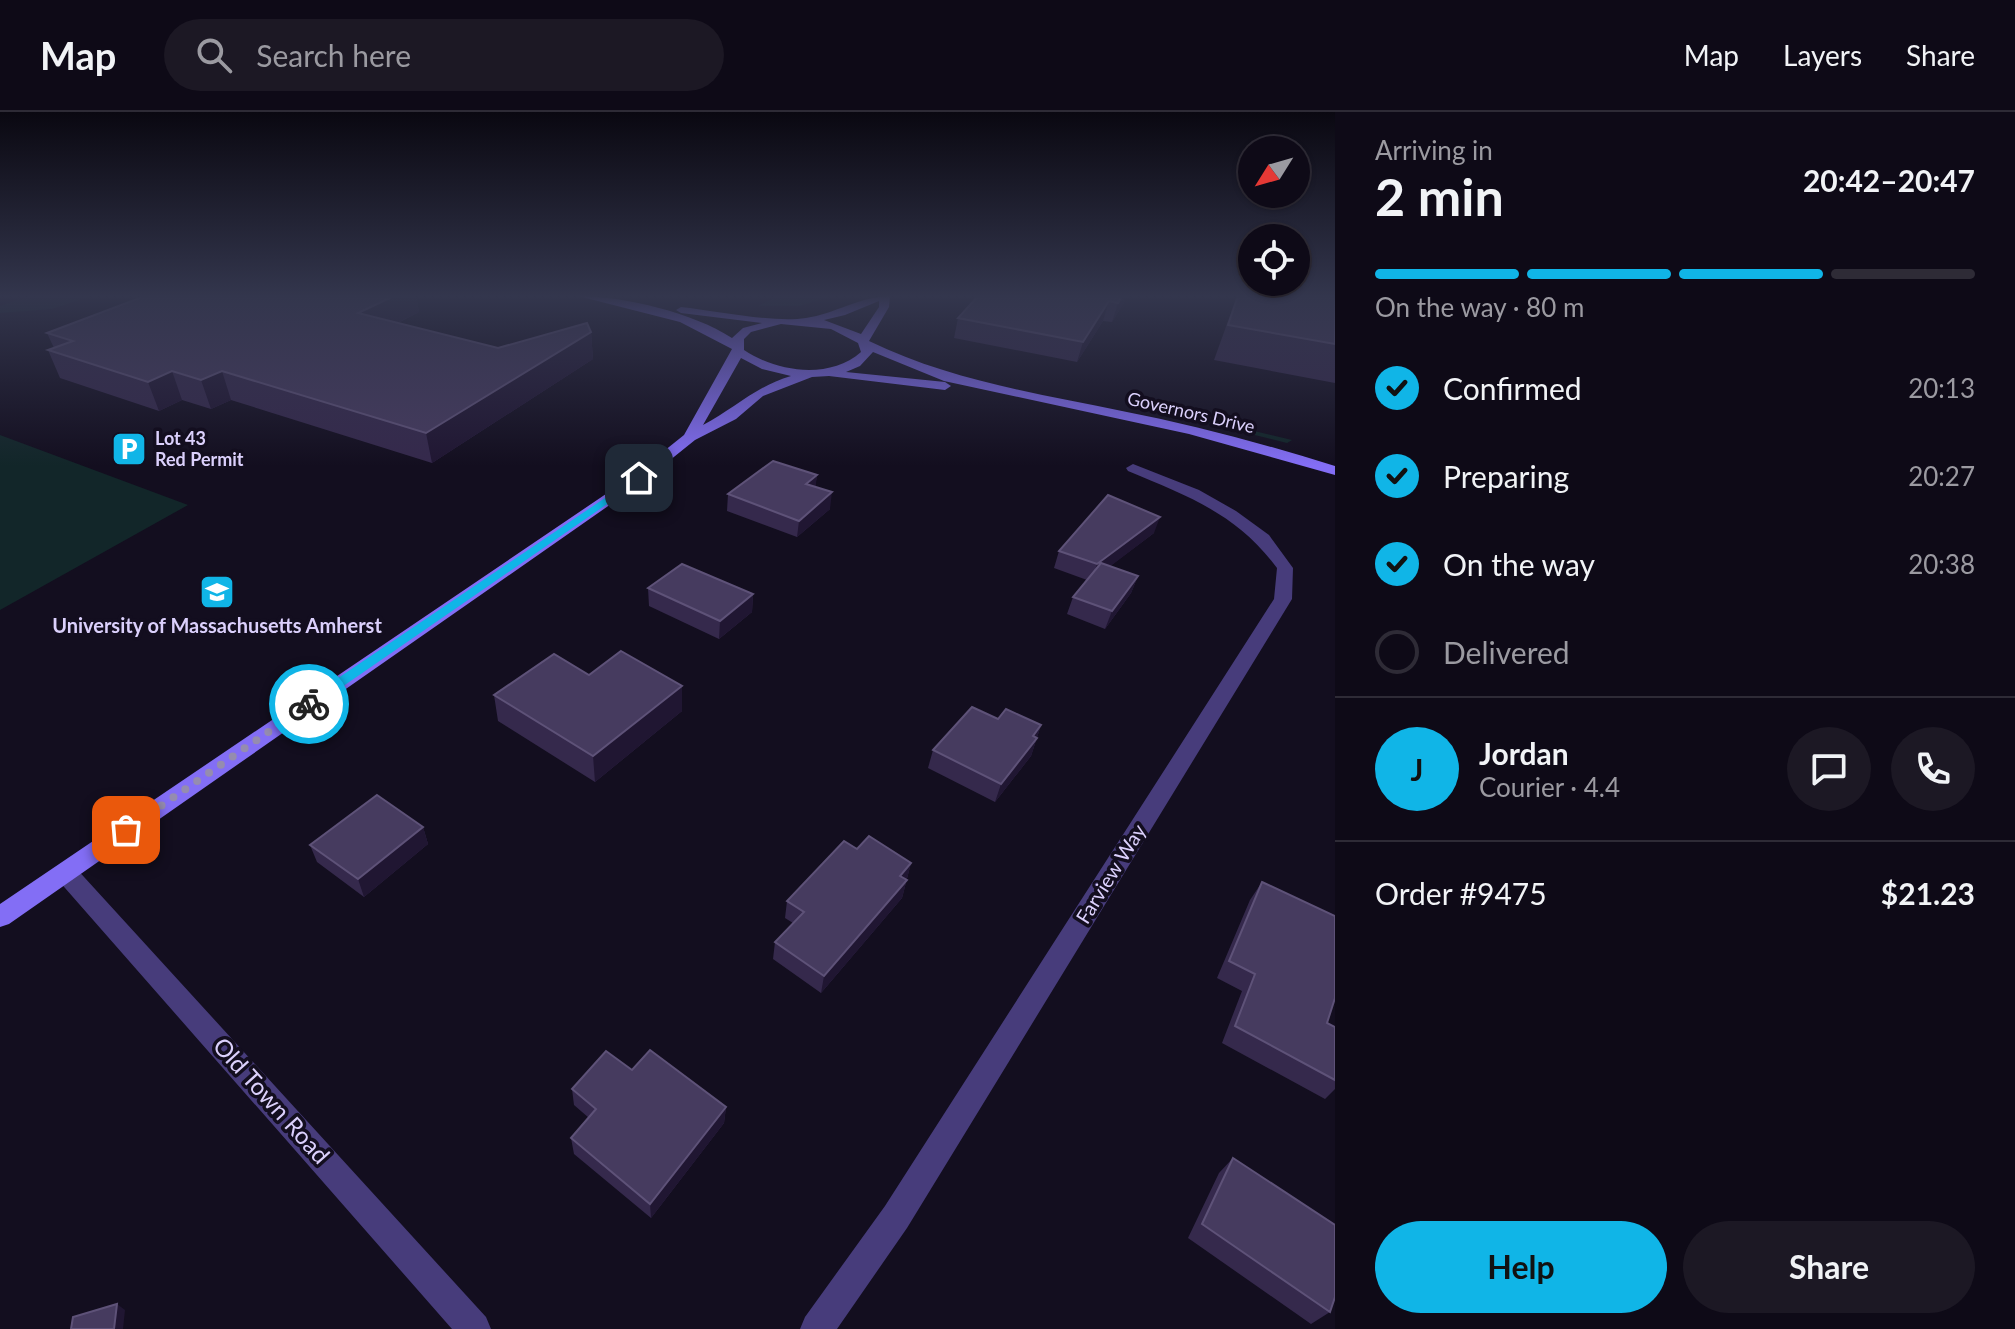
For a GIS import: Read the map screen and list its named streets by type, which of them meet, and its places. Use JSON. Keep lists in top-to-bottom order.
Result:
{
  "streets": {
    "main road": ["Governors Drive"],
    "street": ["Farview Way", "Old Town Road"]
  },
  "places": {
    "parking": ["Lot 43 Red Permit"],
    "school or university": ["University of Massachusetts Amherst"]
  },
  "north": "bottom left",
  "page": {
    "header": "Map",
    "search": "Search here",
    "nav": ["Map", "Layers", "Share"],
    "heading": ["2 min", "Arriving in", "20:42–20:47"],
    "panel": [
      "Jordan",
      "Courier · 4.4",
      "Order #9475",
      "$21.23"
    ],
    "bar": "On the way · 80 m",
    "list": [
      ["Confirmed", "20:13"],
      ["Preparing", "20:27"],
      ["On the way", "20:38"],
      "Delivered"
    ],
    "round": "J",
    "buttons": ["Help", "Share"]
  }
}
